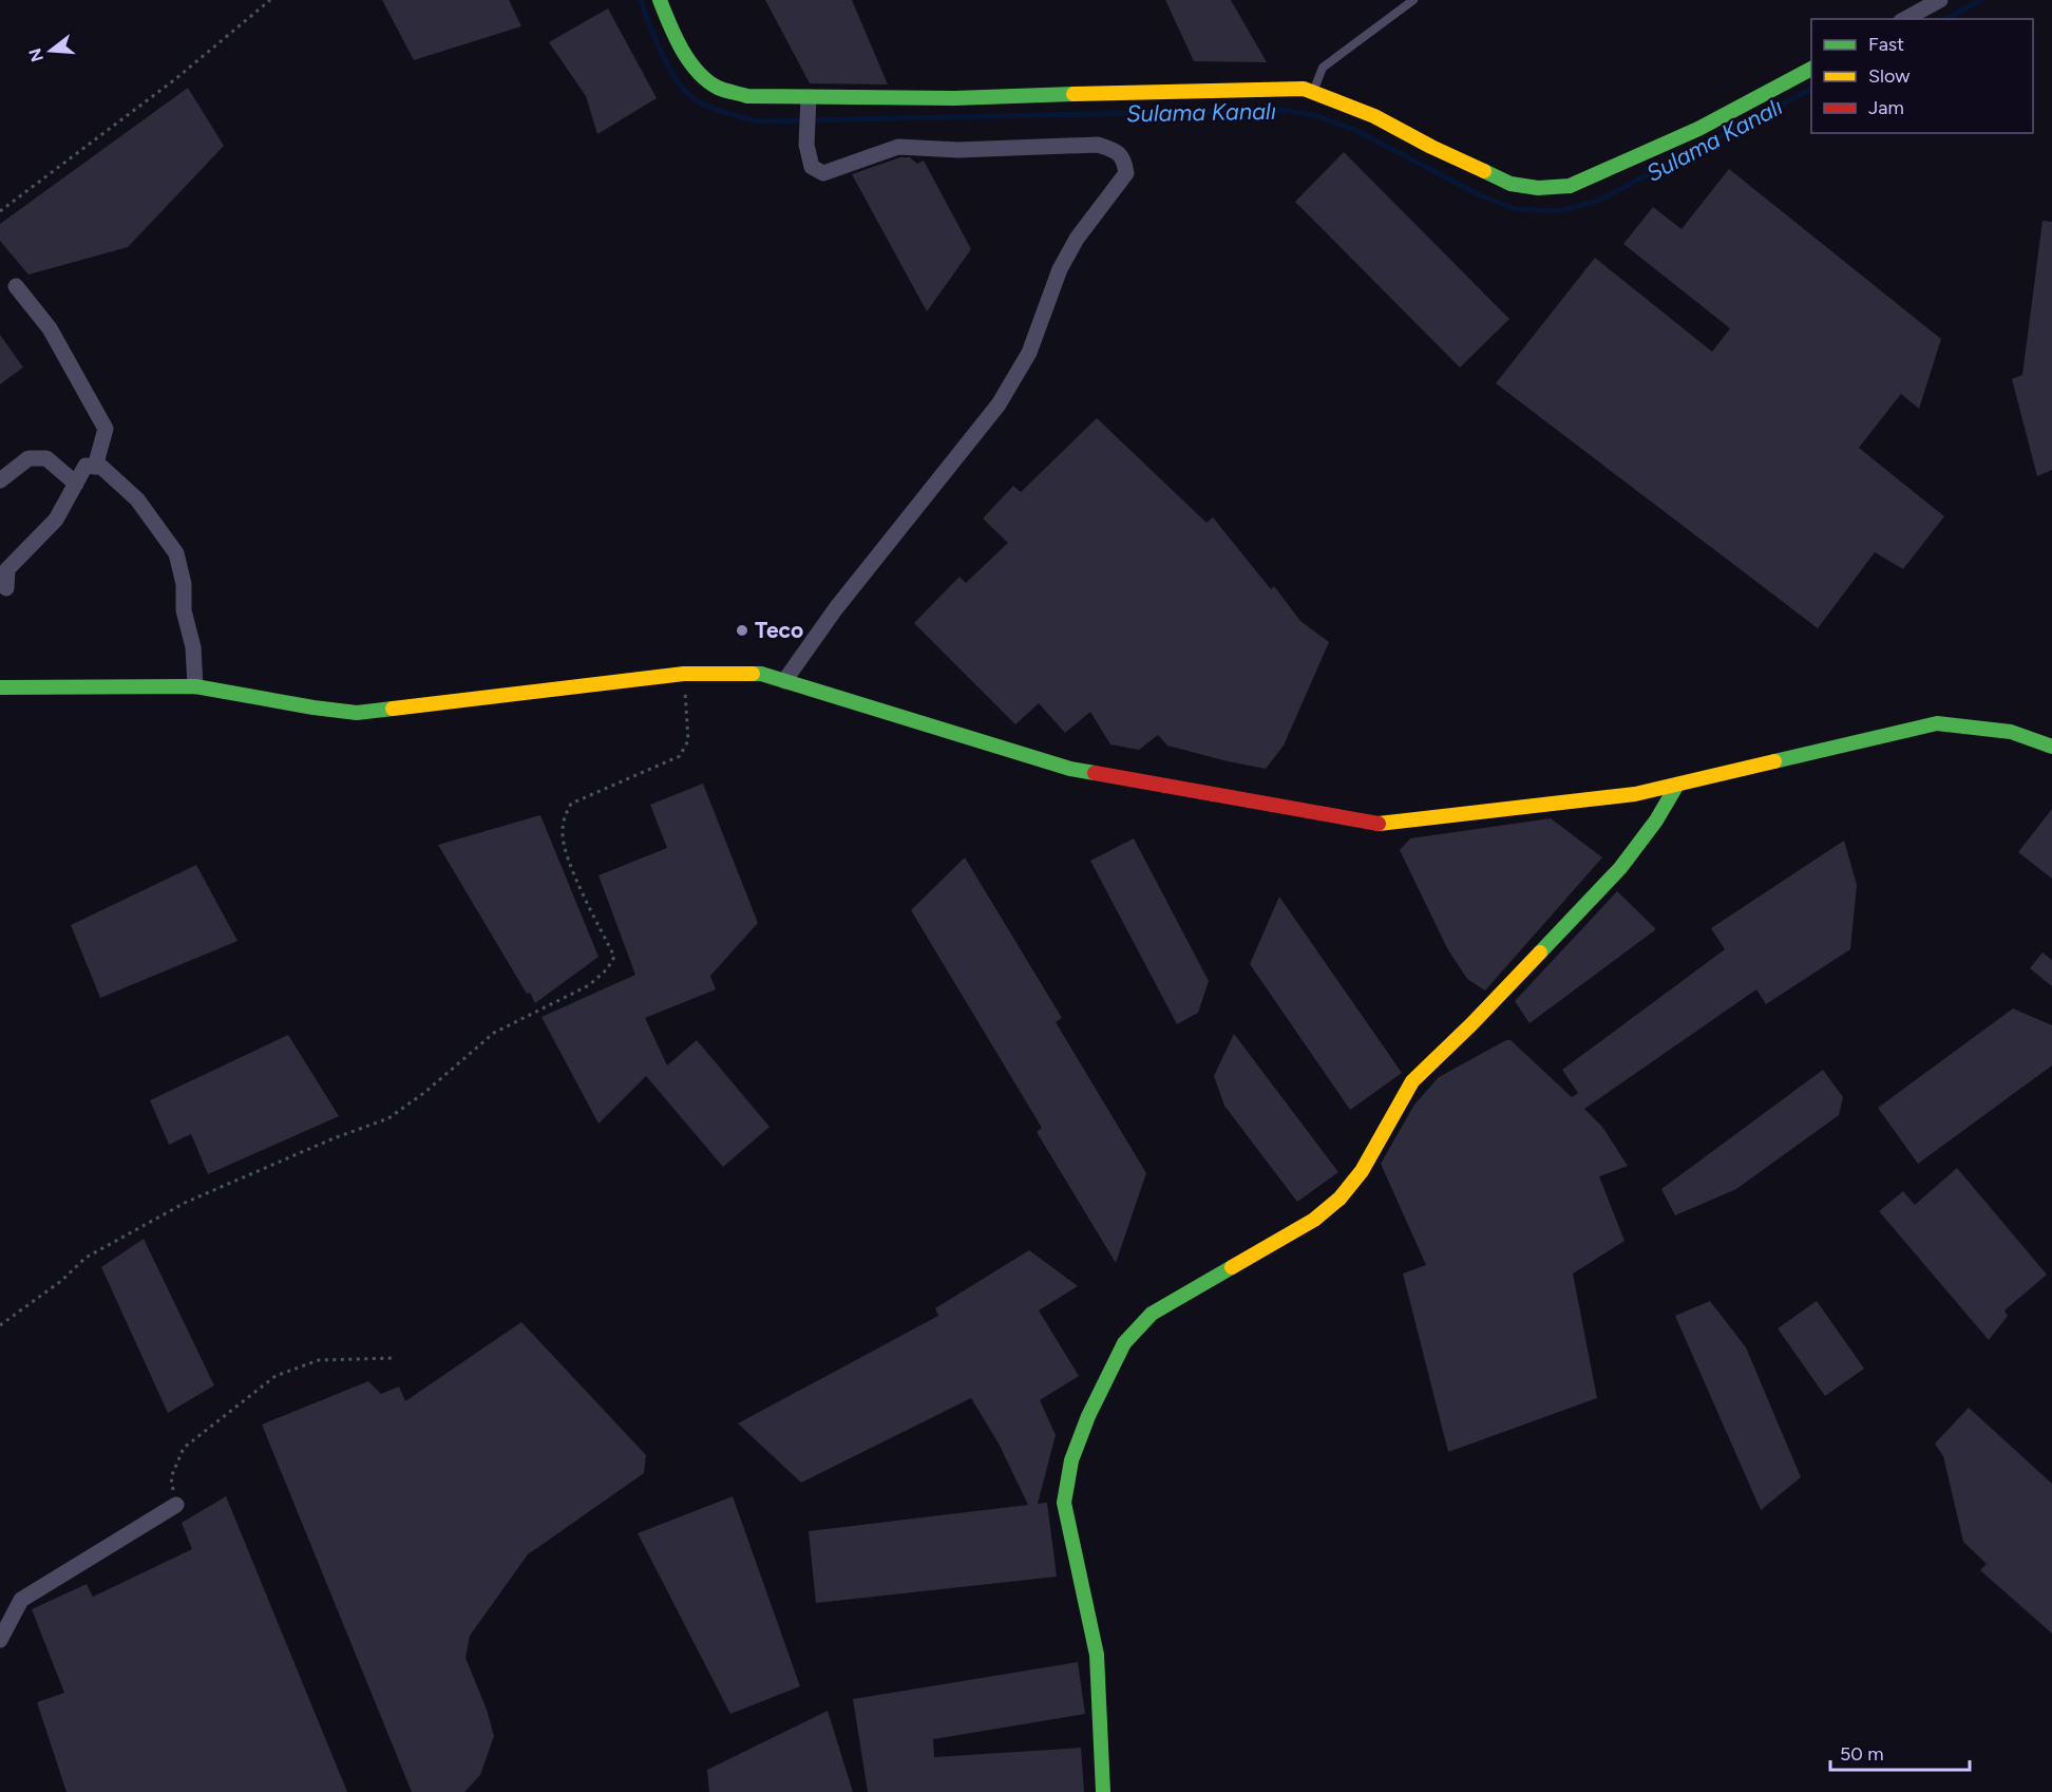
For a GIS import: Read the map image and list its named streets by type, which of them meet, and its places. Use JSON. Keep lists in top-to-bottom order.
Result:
{
  "water": ["Sulama Kanalı"],
  "places": ["Teco"],
  "legend": ["Fast", "Slow", "Jam"],
  "scale_bar": "50 m",
  "north": "left"
}
